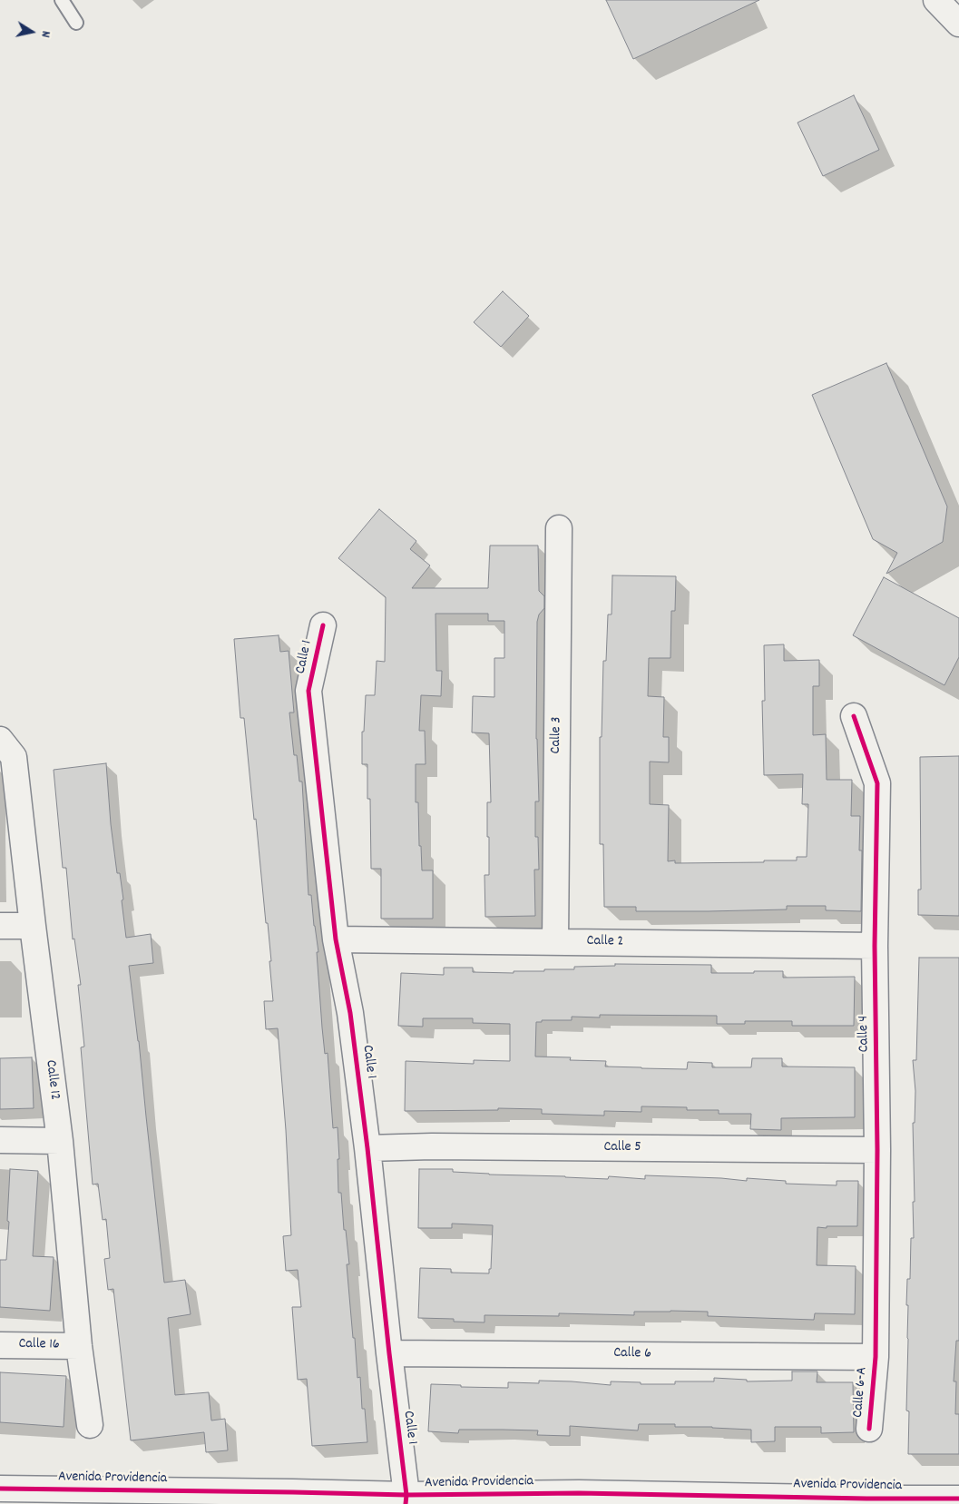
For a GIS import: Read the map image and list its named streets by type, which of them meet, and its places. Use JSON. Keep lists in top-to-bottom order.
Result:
{
  "streets": {
    "street": [
      "Calle 1",
      "Calle 3",
      "Calle 2",
      "Calle 4",
      "Calle 12",
      "Calle 5",
      "Calle 16",
      "Calle 6",
      "Calle 6-A",
      "Avenida Providencia"
    ]
  },
  "crossings": [
    ["Calle 1", "Calle 2"],
    ["Calle 1", "Calle 5"],
    ["Calle 1", "Calle 6"],
    ["Calle 1", "Avenida Providencia"],
    ["Calle 3", "Calle 2"],
    ["Calle 2", "Calle 4"],
    ["Calle 4", "Calle 5"],
    ["Calle 4", "Calle 6"],
    ["Calle 4", "Calle 6-A"],
    ["Calle 12", "Calle 16"],
    ["Calle 6", "Calle 6-A"]
  ],
  "north": "right"
}
